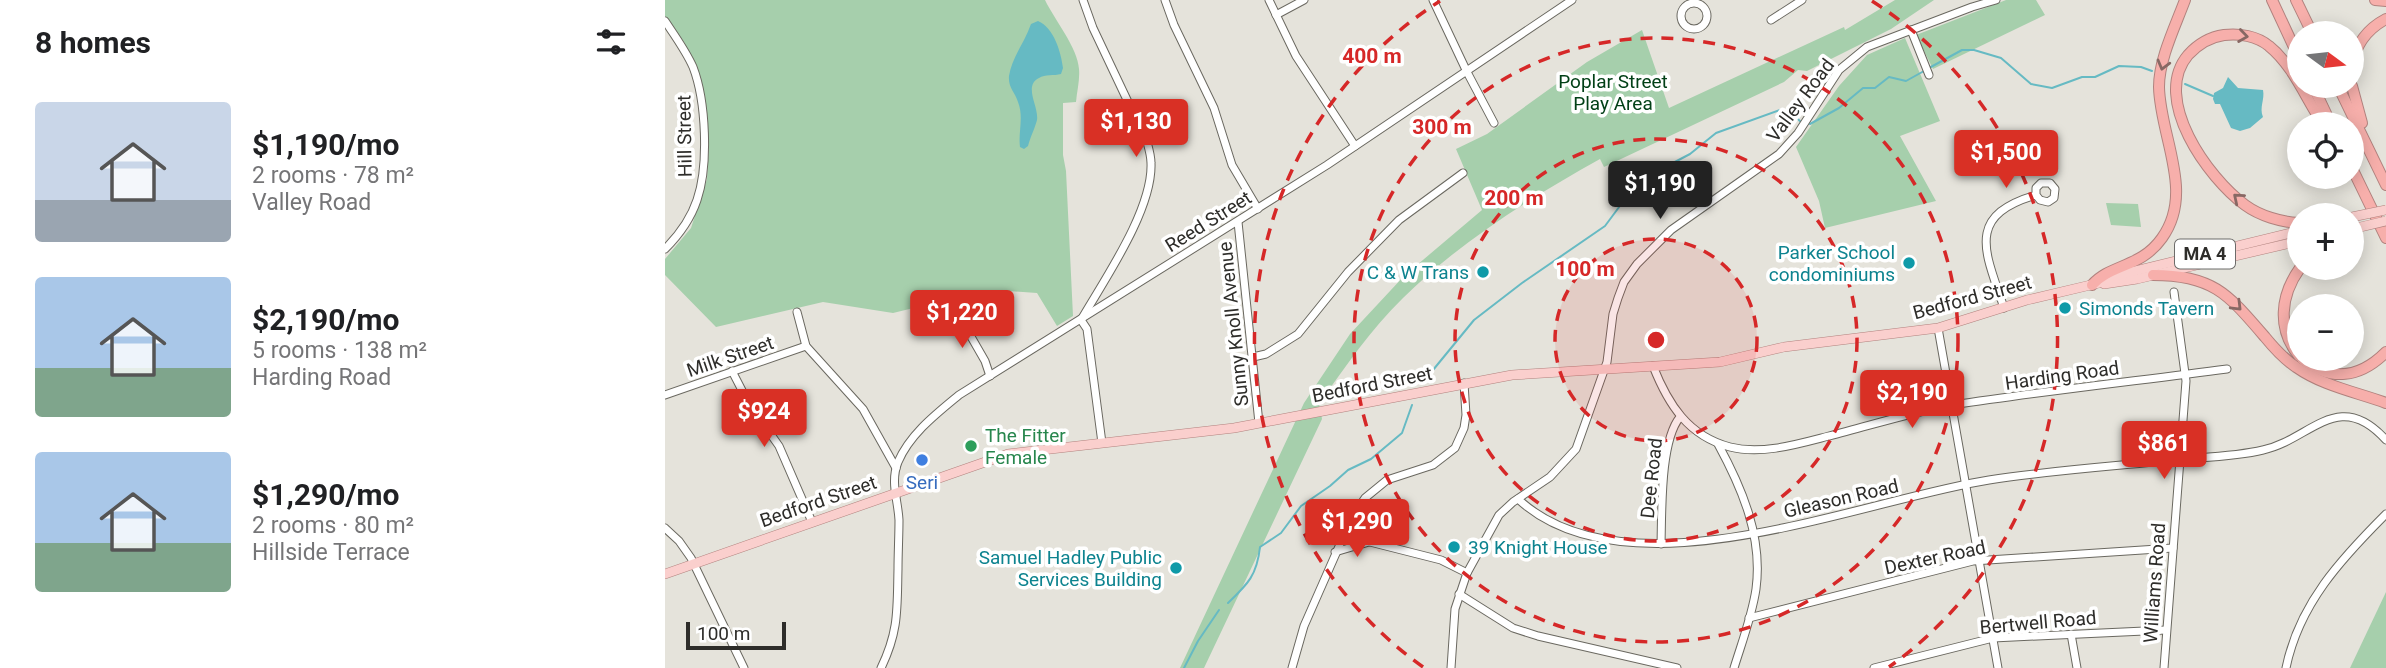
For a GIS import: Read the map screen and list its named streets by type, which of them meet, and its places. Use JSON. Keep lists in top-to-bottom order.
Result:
{
  "streets": {
    "main road": ["MA 4", "Bedford Street"],
    "street": [
      "Valley Road",
      "Hill Street",
      "Reed Street",
      "Sunny Knoll Avenue",
      "Milk Street",
      "Harding Road",
      "Dee Road",
      "Gleason Road",
      "Dexter Road",
      "Williams Road",
      "Bertwell Road"
    ]
  },
  "crossings": [
    ["Valley Road", "Bedford Street"],
    ["Valley Road", "Gleason Road"],
    ["Reed Street", "Bedford Street"],
    ["Reed Street", "Sunny Knoll Avenue"],
    ["Bedford Street", "Sunny Knoll Avenue"],
    ["Bedford Street", "Harding Road"],
    ["Harding Road", "Dee Road"],
    ["Harding Road", "Williams Road"],
    ["Dee Road", "Gleason Road"],
    ["Gleason Road", "Williams Road"],
    ["Dexter Road", "Williams Road"],
    ["Williams Road", "Bertwell Road"]
  ],
  "parks": ["Poplar Street Play Area"],
  "places": [
    "Parker School condominiums",
    "C & W Trans",
    "Simonds Tavern",
    "The Fitter Female",
    "Seri",
    "39 Knight House",
    "Samuel Hadley Public Services Building"
  ],
  "scale_bar": "100 m",
  "north": "right",
  "page": {
    "heading": "8 homes",
    "map_buttons": ["+", "−"],
    "list": [
      {
        "name": "$1,190/mo",
        "note": "2 rooms · 78 m² · Valley Road"
      },
      {
        "name": "$2,190/mo",
        "note": "5 rooms · 138 m² · Harding Road"
      },
      {
        "name": "$1,290/mo",
        "note": "2 rooms · 80 m² · Hillside Terrace"
      }
    ],
    "price": [
      "$1,130",
      "$1,500",
      "$1,190",
      "$1,220",
      "$2,190",
      "$924",
      "$861",
      "$1,290"
    ],
    "scale": "100 m"
  },
  "rings": [
    "400 m",
    "300 m",
    "200 m",
    "100 m"
  ]
}
